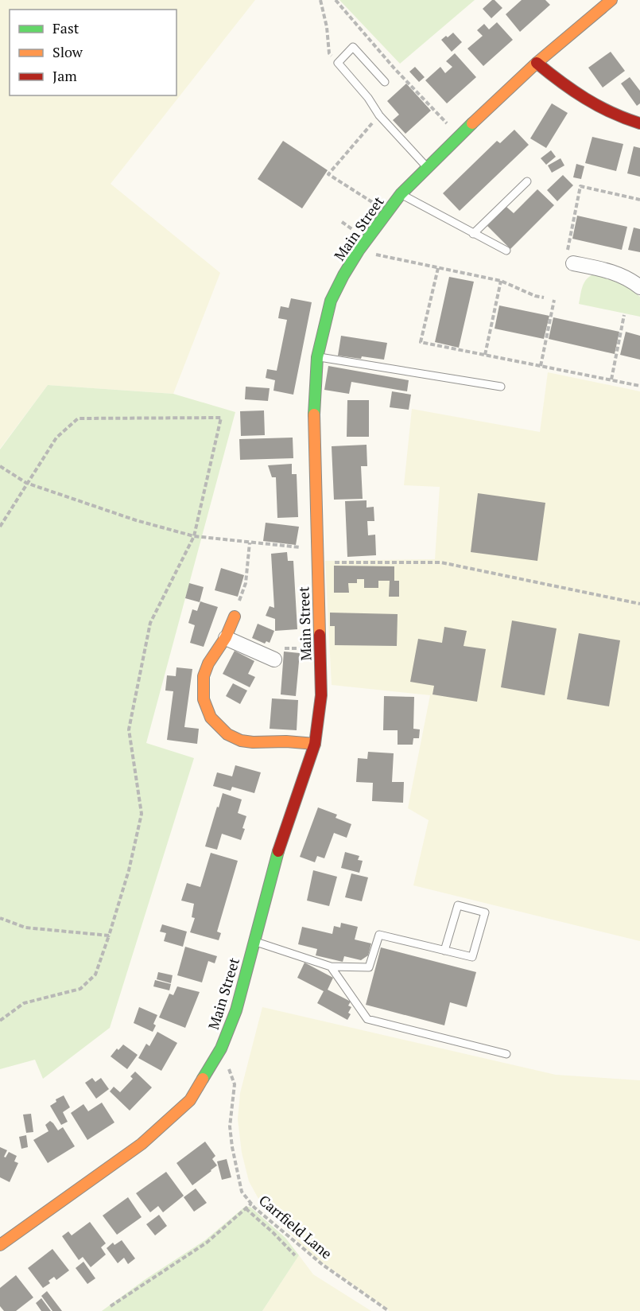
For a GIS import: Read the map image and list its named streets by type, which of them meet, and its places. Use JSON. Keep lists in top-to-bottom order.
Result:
{
  "streets": {
    "street": ["Main Street"],
    "path": ["Carrfield Lane"]
  },
  "crossings": [
    ["Main Street", "Carrfield Lane"]
  ],
  "legend": ["Fast", "Slow", "Jam"]
}
